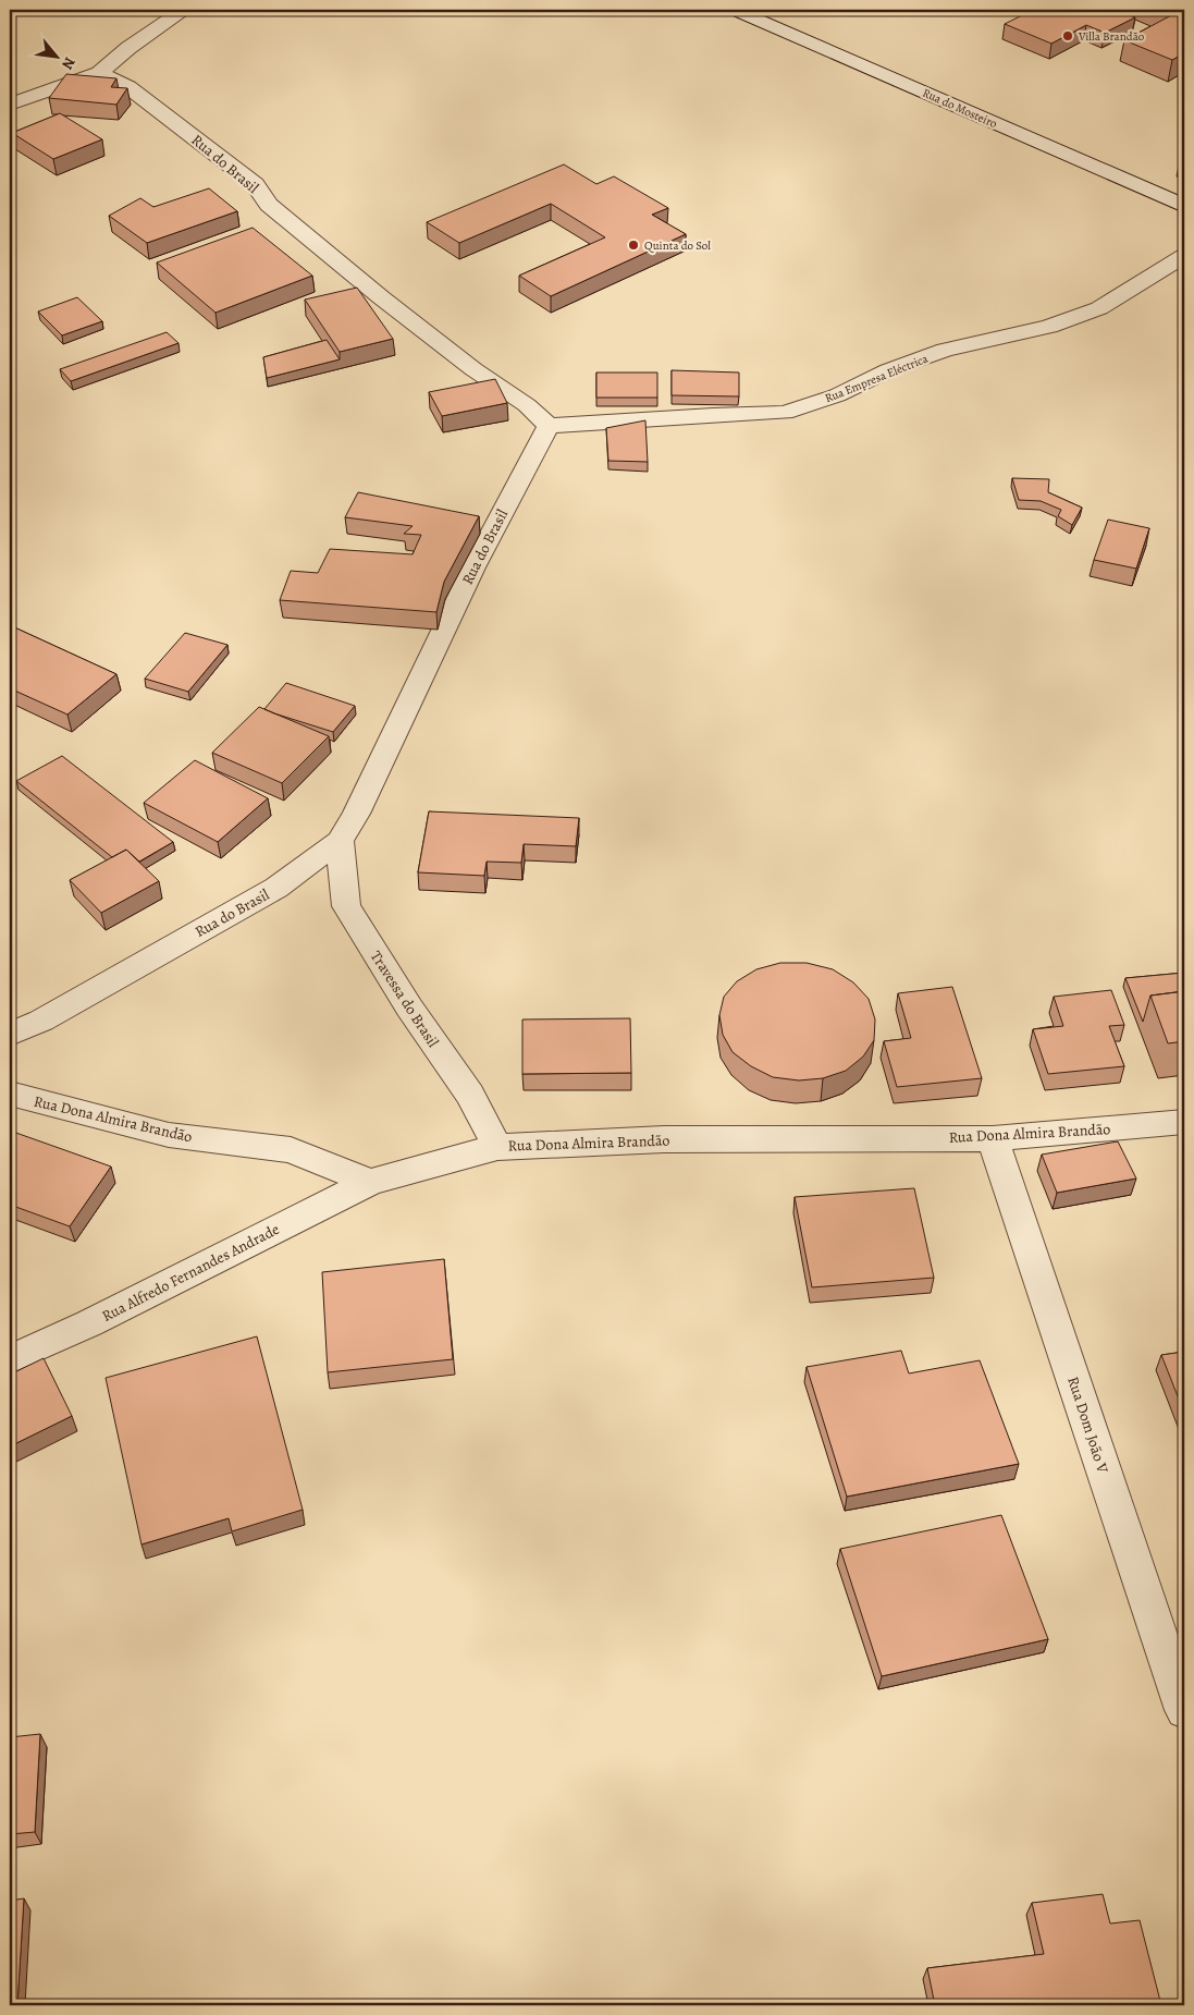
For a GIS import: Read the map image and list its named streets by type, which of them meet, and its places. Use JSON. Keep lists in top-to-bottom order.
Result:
{
  "streets": {
    "street": [
      "Rua do Mosteiro",
      "Rua do Brasil",
      "Rua Empresa Eléctrica",
      "Travessa do Brasil",
      "Rua Dona Almira Brandão",
      "Rua Alfredo Fernandes Andrade",
      "Rua Dom João V"
    ]
  },
  "crossings": [
    ["Rua do Brasil", "Rua Empresa Eléctrica"],
    ["Rua do Brasil", "Travessa do Brasil"],
    ["Travessa do Brasil", "Rua Dona Almira Brandão"],
    ["Rua Dona Almira Brandão", "Rua Alfredo Fernandes Andrade"],
    ["Rua Dona Almira Brandão", "Rua Dom João V"]
  ],
  "places": ["Villa Brandão", "Quinta do Sol"],
  "north": "bottom right"
}
